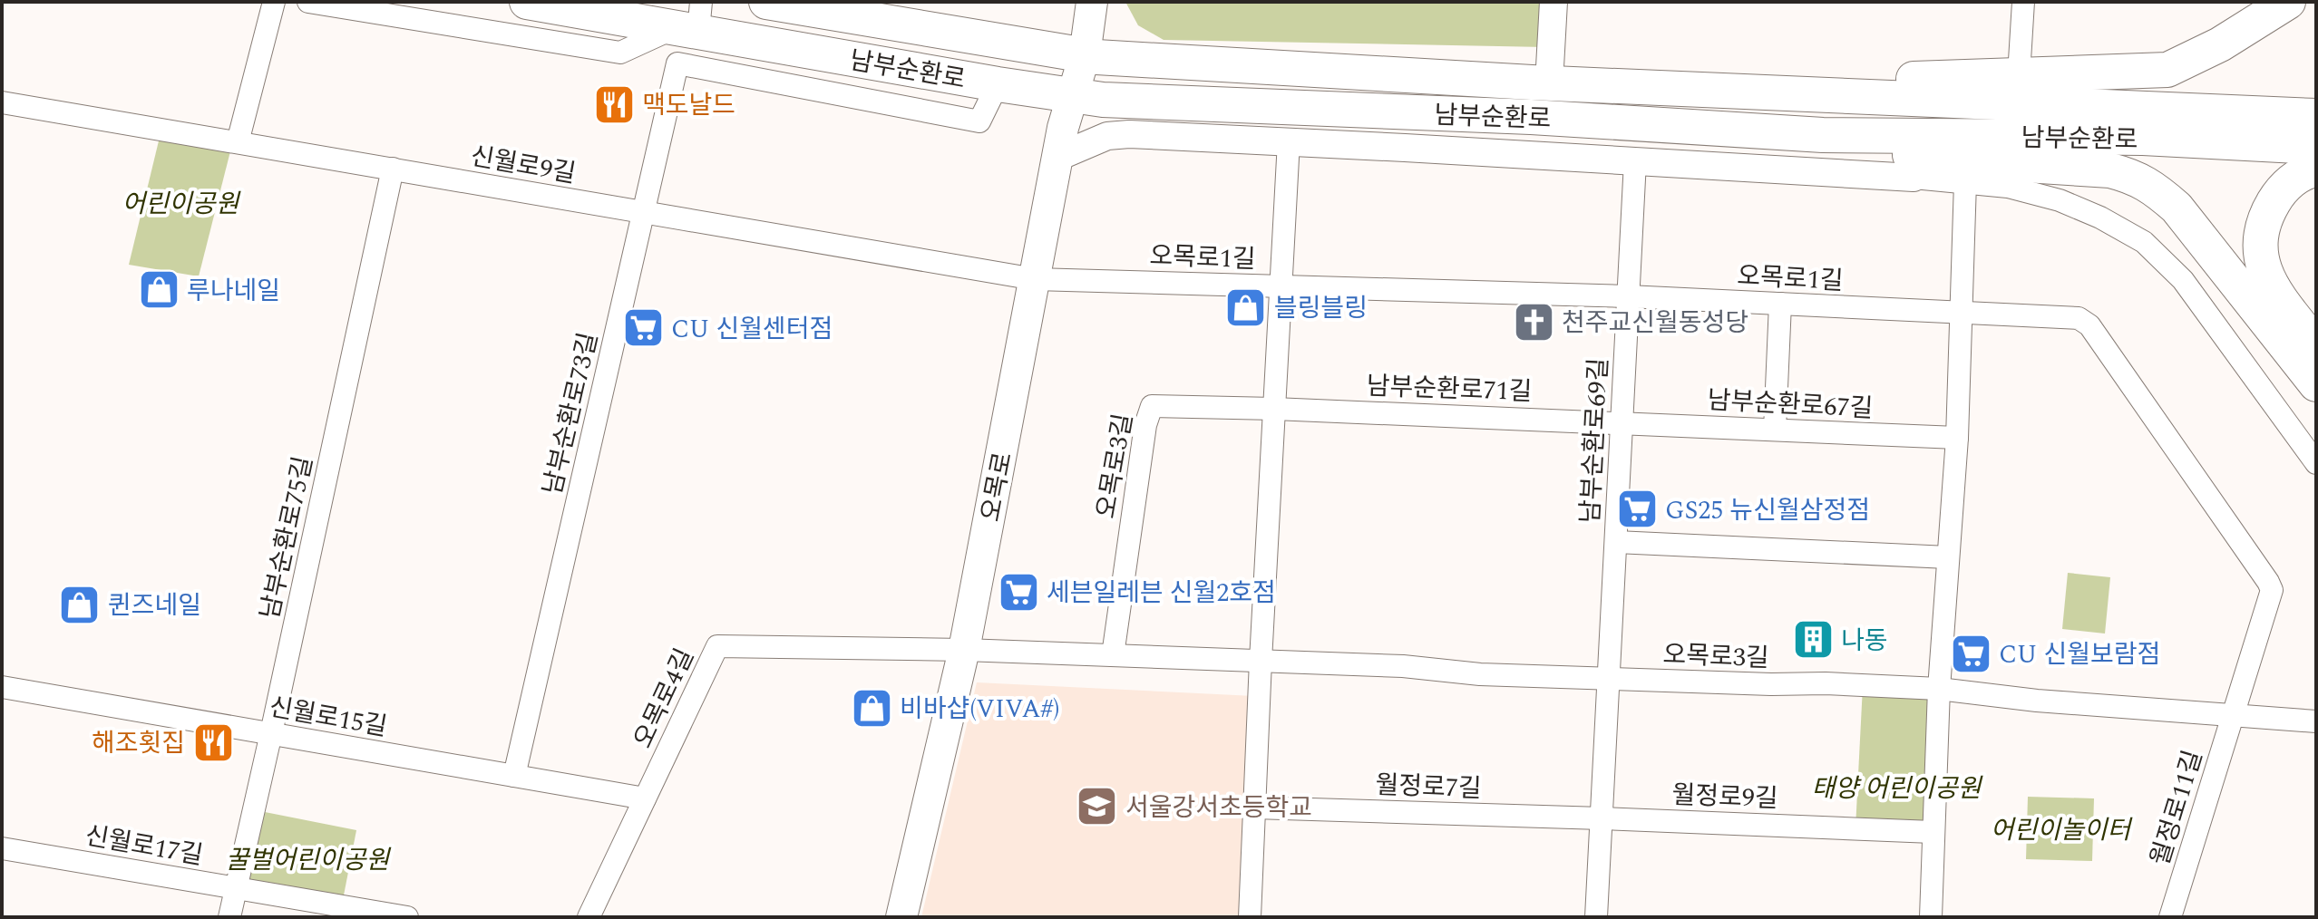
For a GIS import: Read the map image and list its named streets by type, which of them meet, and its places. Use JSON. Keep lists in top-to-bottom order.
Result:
{
  "streets": {
    "main road": ["남부순환로", "오목로"],
    "street": [
      "신월로9길",
      "오목로1길",
      "남부순환로71길",
      "남부순환로67길",
      "남부순환로73길",
      "남부순환로69길",
      "오목로3길",
      "남부순환로75길",
      "오목로4길",
      "신월로15길",
      "월정로7길",
      "월정로9길",
      "월정로11길",
      "신월로17길"
    ]
  },
  "crossings": [
    ["남부순환로", "남부순환로73길"],
    ["남부순환로", "남부순환로69길"],
    ["남부순환로", "오목로"],
    ["신월로9길", "오목로1길"],
    ["신월로9길", "남부순환로73길"],
    ["신월로9길", "오목로"],
    ["신월로9길", "남부순환로75길"],
    ["오목로1길", "남부순환로69길"],
    ["오목로1길", "오목로3길"],
    ["오목로1길", "오목로"],
    ["오목로1길", "월정로11길"],
    ["남부순환로71길", "남부순환로67길"],
    ["남부순환로71길", "남부순환로69길"],
    ["남부순환로71길", "오목로3길"],
    ["남부순환로67길", "남부순환로69길"],
    ["남부순환로73길", "신월로15길"],
    ["남부순환로69길", "오목로3길"],
    ["오목로3길", "오목로"],
    ["오목로3길", "오목로4길"],
    ["오목로3길", "월정로11길"],
    ["오목로", "오목로4길"],
    ["남부순환로75길", "신월로15길"],
    ["남부순환로75길", "신월로17길"],
    ["오목로4길", "신월로15길"],
    ["월정로7길", "월정로9길"]
  ],
  "parks": [
    "어린이공원",
    "태양 어린이공원",
    "어린이놀이터",
    "꿀벌어린이공원"
  ],
  "places": {
    "restaurant": ["맥도날드", "해조횟집"],
    "shop": [
      "루나네일",
      "블링블링",
      "퀸즈네일",
      "비바샵(VIVA#)"
    ],
    "church": ["천주교신월동성당"],
    "supermarket": [
      "CU 신월센터점",
      "GS25 뉴신월삼정점",
      "세븐일레븐 신월2호점",
      "CU 신월보람점"
    ],
    "building": ["나동"],
    "school or university": ["서울강서초등학교"]
  }
}
